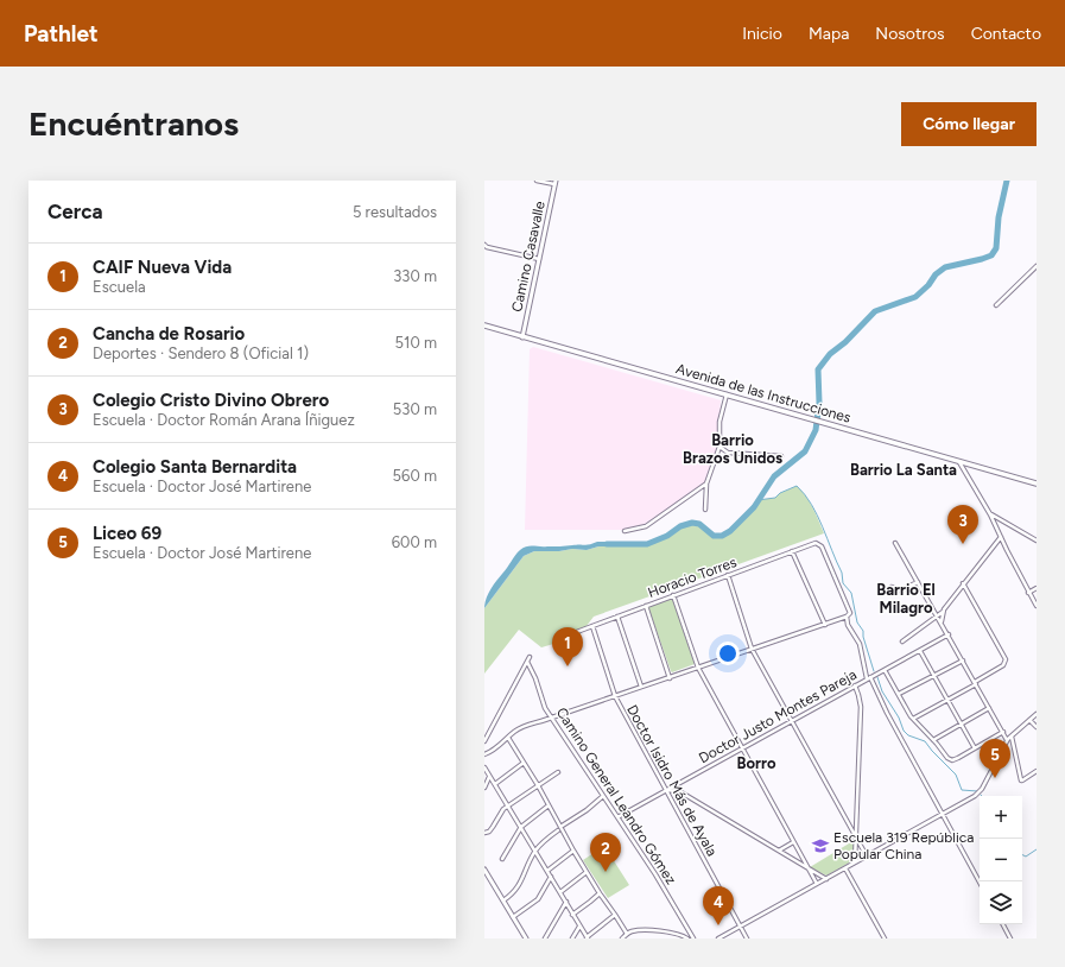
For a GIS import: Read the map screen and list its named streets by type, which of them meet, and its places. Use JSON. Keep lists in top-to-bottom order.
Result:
{
  "streets": {
    "main road": ["Avenida de las Instrucciones"],
    "street": [
      "Camino Casavalle",
      "Horacio Torres",
      "Doctor Justo Montes Pareja",
      "Doctor Isidro Más de Ayala",
      "Camino General Leandro Gómez"
    ]
  },
  "crossings": [
    ["Camino Casavalle", "Avenida de las Instrucciones"],
    ["Horacio Torres", "Doctor Isidro Más de Ayala"],
    ["Doctor Justo Montes Pareja", "Doctor Isidro Más de Ayala"],
    ["Doctor Justo Montes Pareja", "Camino General Leandro Gómez"]
  ],
  "districts": [
    "Barrio Brazos Unidos",
    "Barrio La Santa",
    "Barrio El Milagro",
    "Borro"
  ],
  "places": {
    "school or university": ["Escuela 319 República Popular China"]
  },
  "page": {
    "header": "Pathlet",
    "nav": [
      "Inicio",
      "Mapa",
      "Nosotros",
      "Contacto"
    ],
    "buttons": "Cómo llegar",
    "title": "Encuéntranos",
    "heading": ["Cerca", "5 resultados"],
    "list": [
      {
        "mark": "1",
        "name": "CAIF Nueva Vida",
        "note": "Escuela",
        "value": "330 m"
      },
      {
        "mark": "2",
        "name": "Cancha de Rosario",
        "note": "Deportes · Sendero 8 (Oficial 1)",
        "value": "510 m"
      },
      {
        "mark": "3",
        "name": "Colegio Cristo Divino Obrero",
        "note": "Escuela · Doctor Román Arana Íñiguez",
        "value": "530 m"
      },
      {
        "mark": "4",
        "name": "Colegio Santa Bernardita",
        "note": "Escuela · Doctor José Martirene",
        "value": "560 m"
      },
      {
        "mark": "5",
        "name": "Liceo 69",
        "note": "Escuela · Doctor José Martirene",
        "value": "600 m"
      }
    ],
    "pins": [
      "3",
      "1",
      "5",
      "2",
      "4"
    ],
    "map_buttons": ["+", "−"]
  }
}
